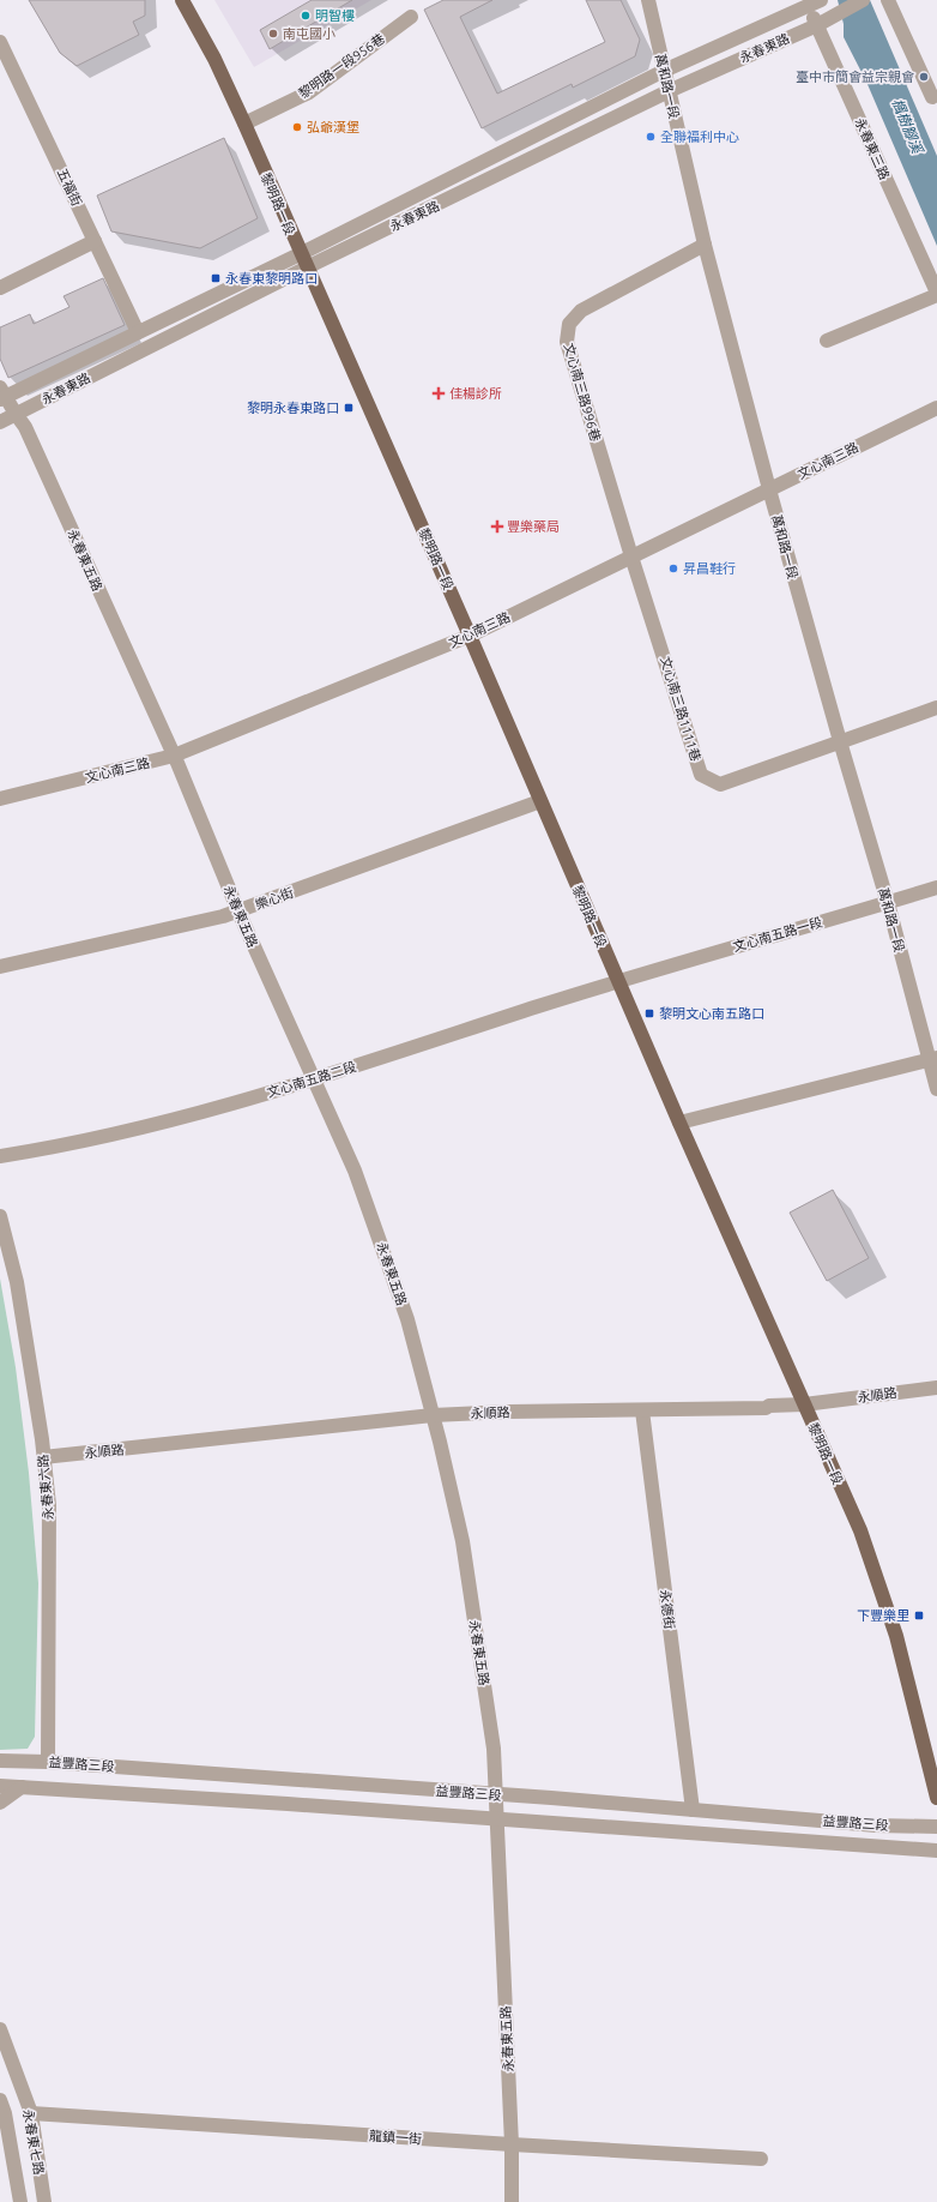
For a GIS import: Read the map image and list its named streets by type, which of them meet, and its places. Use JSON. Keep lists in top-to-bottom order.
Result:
{
  "streets": {
    "main road": ["黎明路一段"],
    "street": [
      "永春東路",
      "黎明路一段956巷",
      "萬和路一段",
      "永春東三路",
      "五福街",
      "文心南三路996巷",
      "文心南三路",
      "永春東五路",
      "文心南三路1111巷",
      "樂心街",
      "文心南五路一段",
      "文心南五路二段",
      "永順路",
      "永春東六路",
      "永德街",
      "益豐路三段",
      "龍鎮一街",
      "永春東七路"
    ]
  },
  "crossings": [
    ["永春東路", "萬和路一段"],
    ["永春東路", "永春東三路"],
    ["永春東路", "五福街"],
    ["永春東路", "黎明路一段"],
    ["永春東路", "永春東五路"],
    ["黎明路一段956巷", "黎明路一段"],
    ["萬和路一段", "文心南三路996巷"],
    ["萬和路一段", "文心南三路"],
    ["萬和路一段", "文心南三路1111巷"],
    ["萬和路一段", "文心南五路一段"],
    ["黎明路一段", "文心南三路"],
    ["黎明路一段", "樂心街"],
    ["黎明路一段", "文心南五路一段"],
    ["黎明路一段", "文心南五路二段"],
    ["黎明路一段", "永順路"],
    ["文心南三路996巷", "文心南三路"],
    ["文心南三路996巷", "文心南三路1111巷"],
    ["文心南三路", "永春東五路"],
    ["文心南三路", "文心南三路1111巷"],
    ["永春東五路", "樂心街"],
    ["永春東五路", "文心南五路二段"],
    ["永春東五路", "永順路"],
    ["永春東五路", "益豐路三段"],
    ["永春東五路", "龍鎮一街"],
    ["文心南五路一段", "文心南五路二段"],
    ["永順路", "永春東六路"],
    ["永順路", "永德街"],
    ["永春東六路", "益豐路三段"],
    ["永德街", "益豐路三段"],
    ["龍鎮一街", "永春東七路"]
  ],
  "water": ["楓樹腳溪"],
  "places": {
    "other": [
      "明智樓",
      "南屯國小",
      "臺中市簡會益宗親會",
      "弘爺漢堡",
      "全聯福利中心",
      "昇昌鞋行"
    ],
    "transit": [
      "永春東黎明路口",
      "黎明永春東路口",
      "黎明文心南五路口",
      "下豐樂里"
    ],
    "health": ["佳楊診所", "豐樂藥局"]
  }
}
